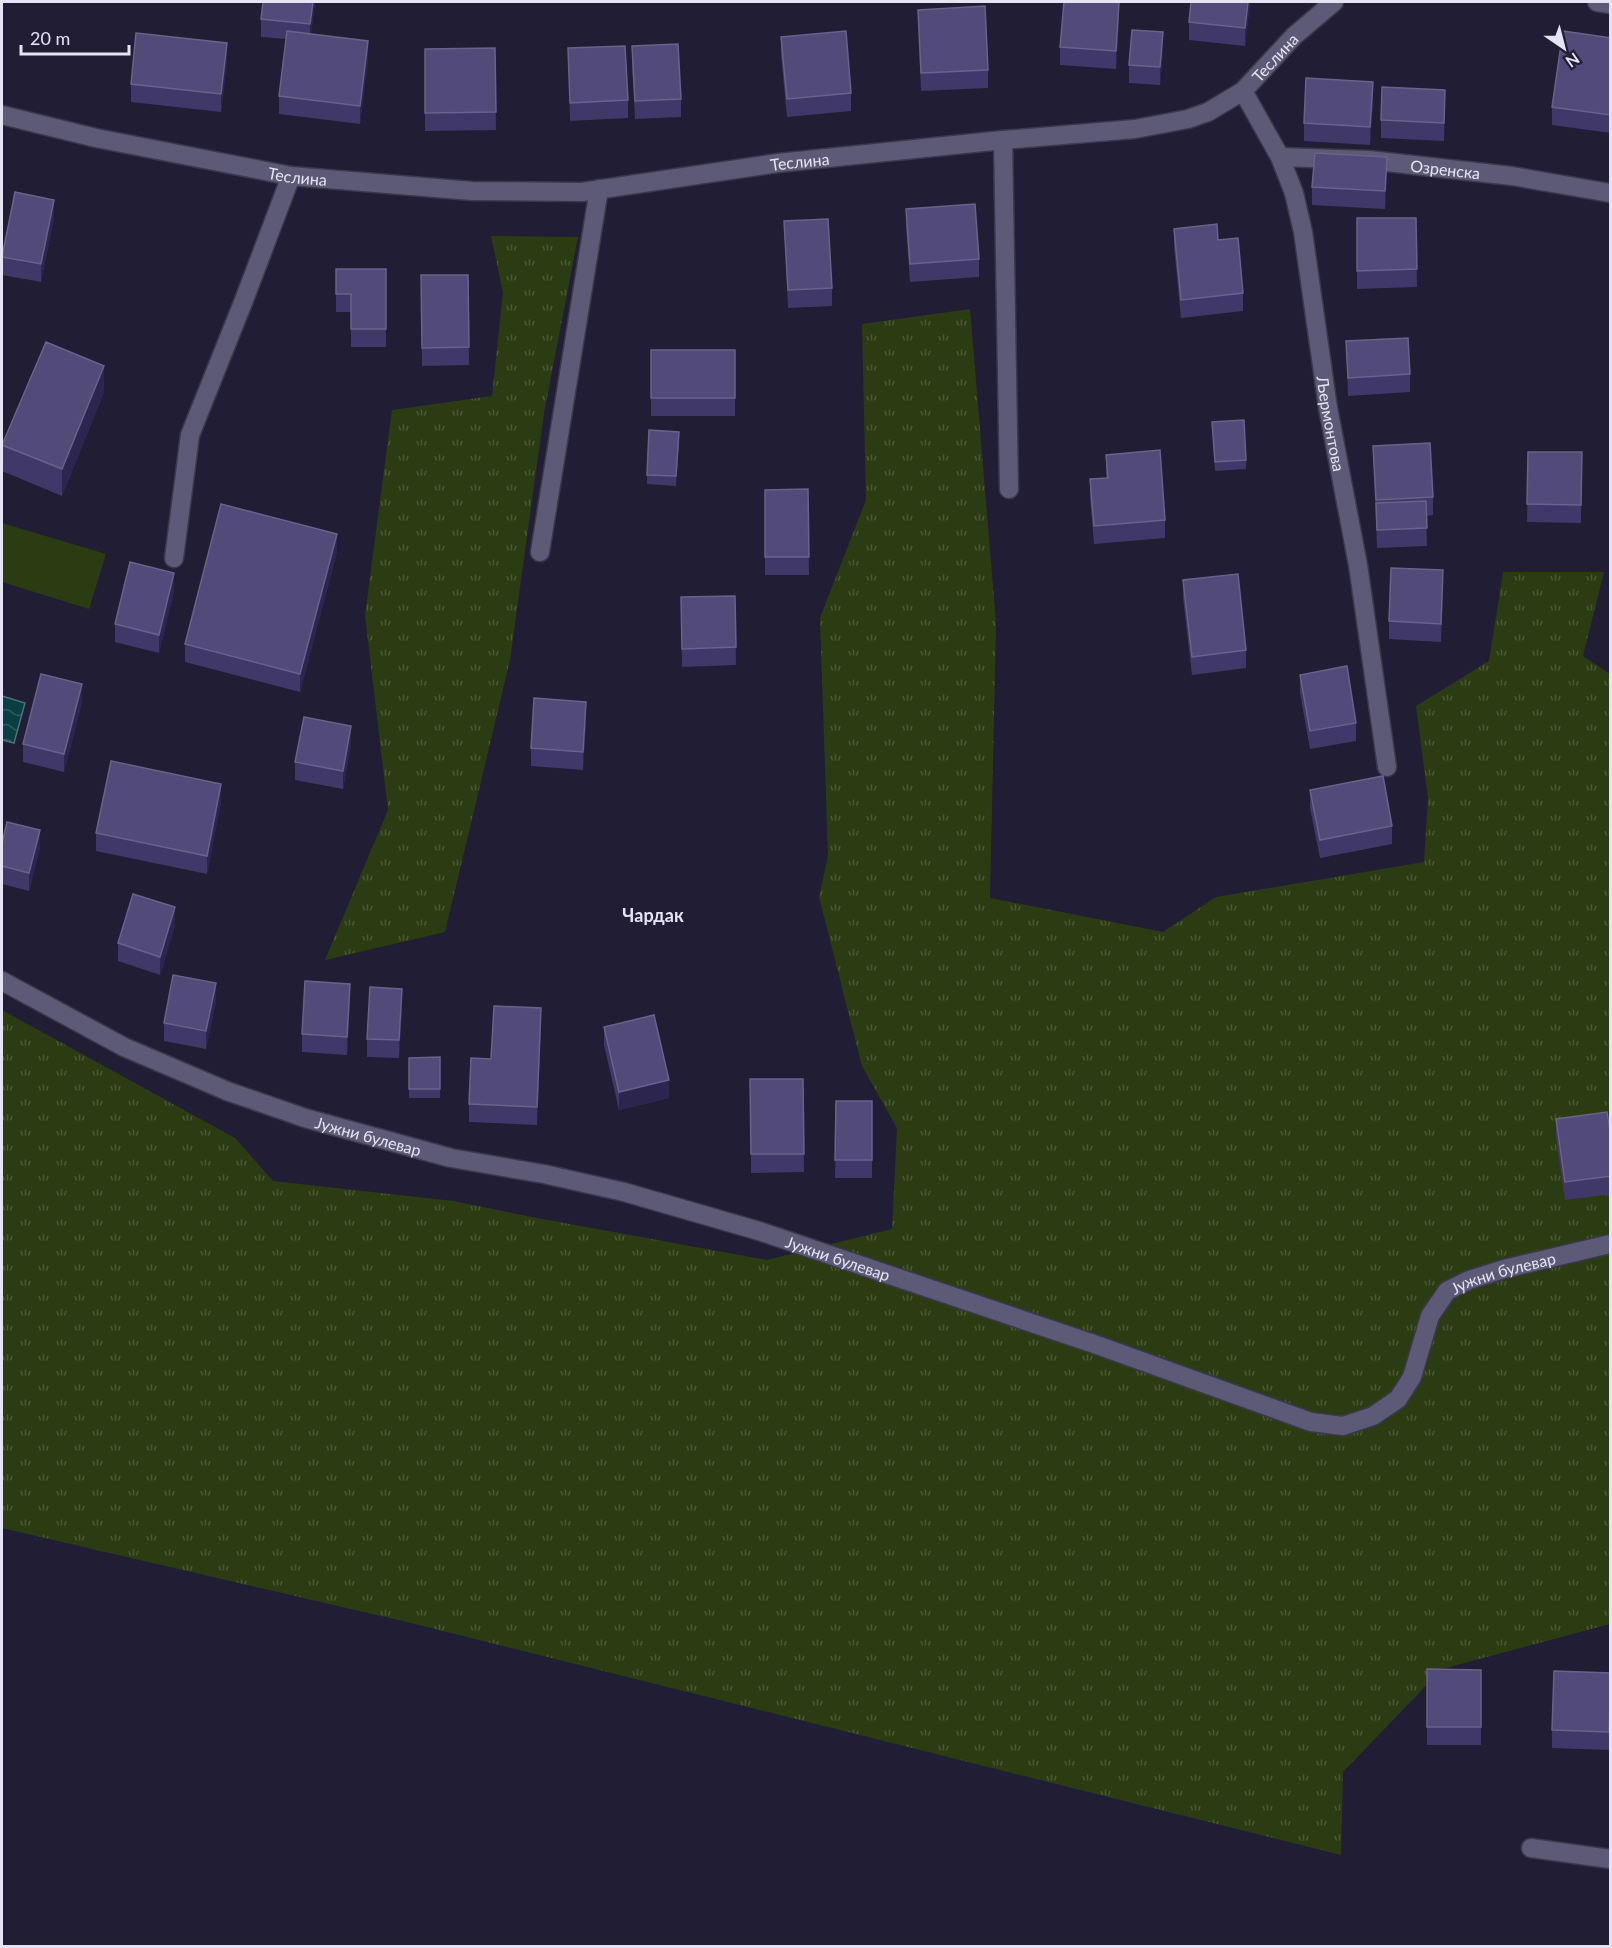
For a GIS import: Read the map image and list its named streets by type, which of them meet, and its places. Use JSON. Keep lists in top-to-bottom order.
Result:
{
  "streets": {
    "street": [
      "Теслина",
      "Озренска",
      "Љермонтова",
      "Јужни булевар"
    ]
  },
  "crossings": [
    ["Теслина", "Љермонтова"],
    ["Озренска", "Љермонтова"]
  ],
  "districts": ["Чардак"],
  "scale_bar": "20 m",
  "north": "bottom right"
}
